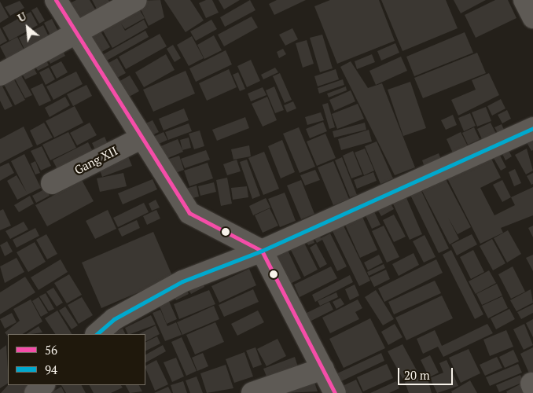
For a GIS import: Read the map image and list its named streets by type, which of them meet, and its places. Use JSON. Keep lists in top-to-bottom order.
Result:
{
  "streets": {
    "street": ["Gang XII"]
  },
  "lines": ["transit line 56", "transit line 94"],
  "legend": ["56", "94"],
  "scale_bar": "20 m",
  "north": "top left"
}
